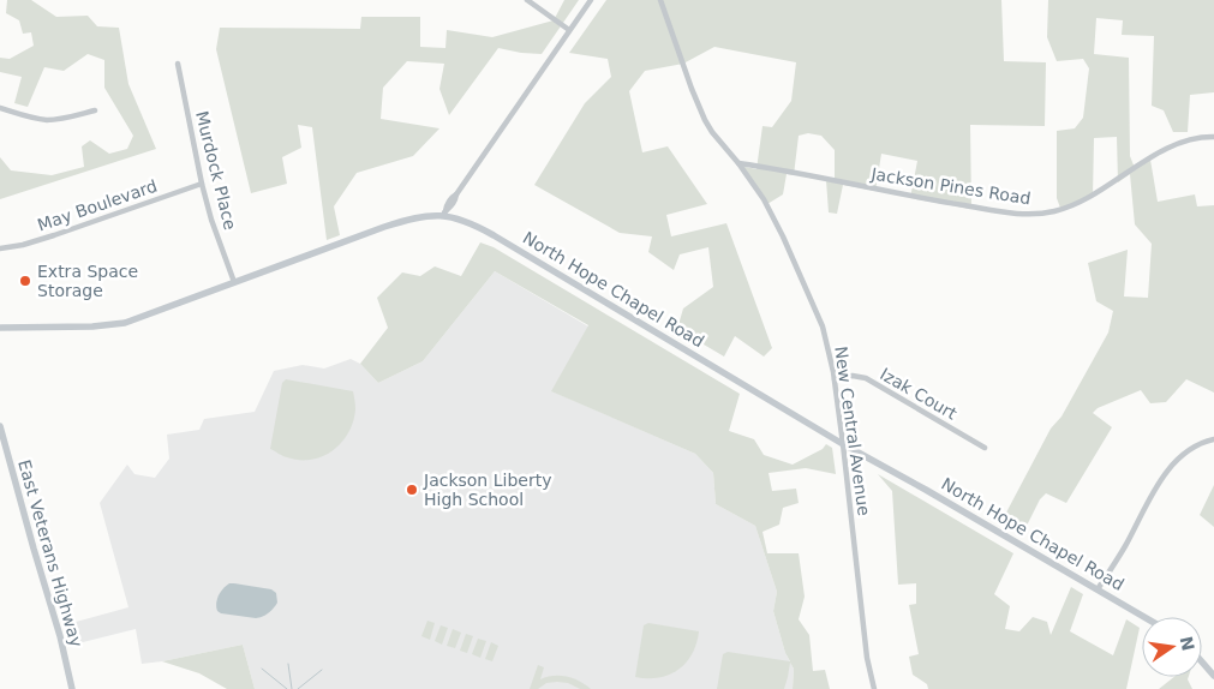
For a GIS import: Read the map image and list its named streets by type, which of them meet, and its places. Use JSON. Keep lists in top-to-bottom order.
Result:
{
  "streets": {
    "main road": ["North Hope Chapel Road", "East Veterans Highway"],
    "street": [
      "Murdock Place",
      "Jackson Pines Road",
      "May Boulevard",
      "Izak Court",
      "New Central Avenue"
    ]
  },
  "crossings": [
    ["Murdock Place", "May Boulevard"],
    ["Murdock Place", "North Hope Chapel Road"],
    ["Jackson Pines Road", "New Central Avenue"],
    ["North Hope Chapel Road", "New Central Avenue"],
    ["Izak Court", "New Central Avenue"]
  ],
  "places": ["Extra Space Storage", "Jackson Liberty High School"],
  "north": "right"
}
